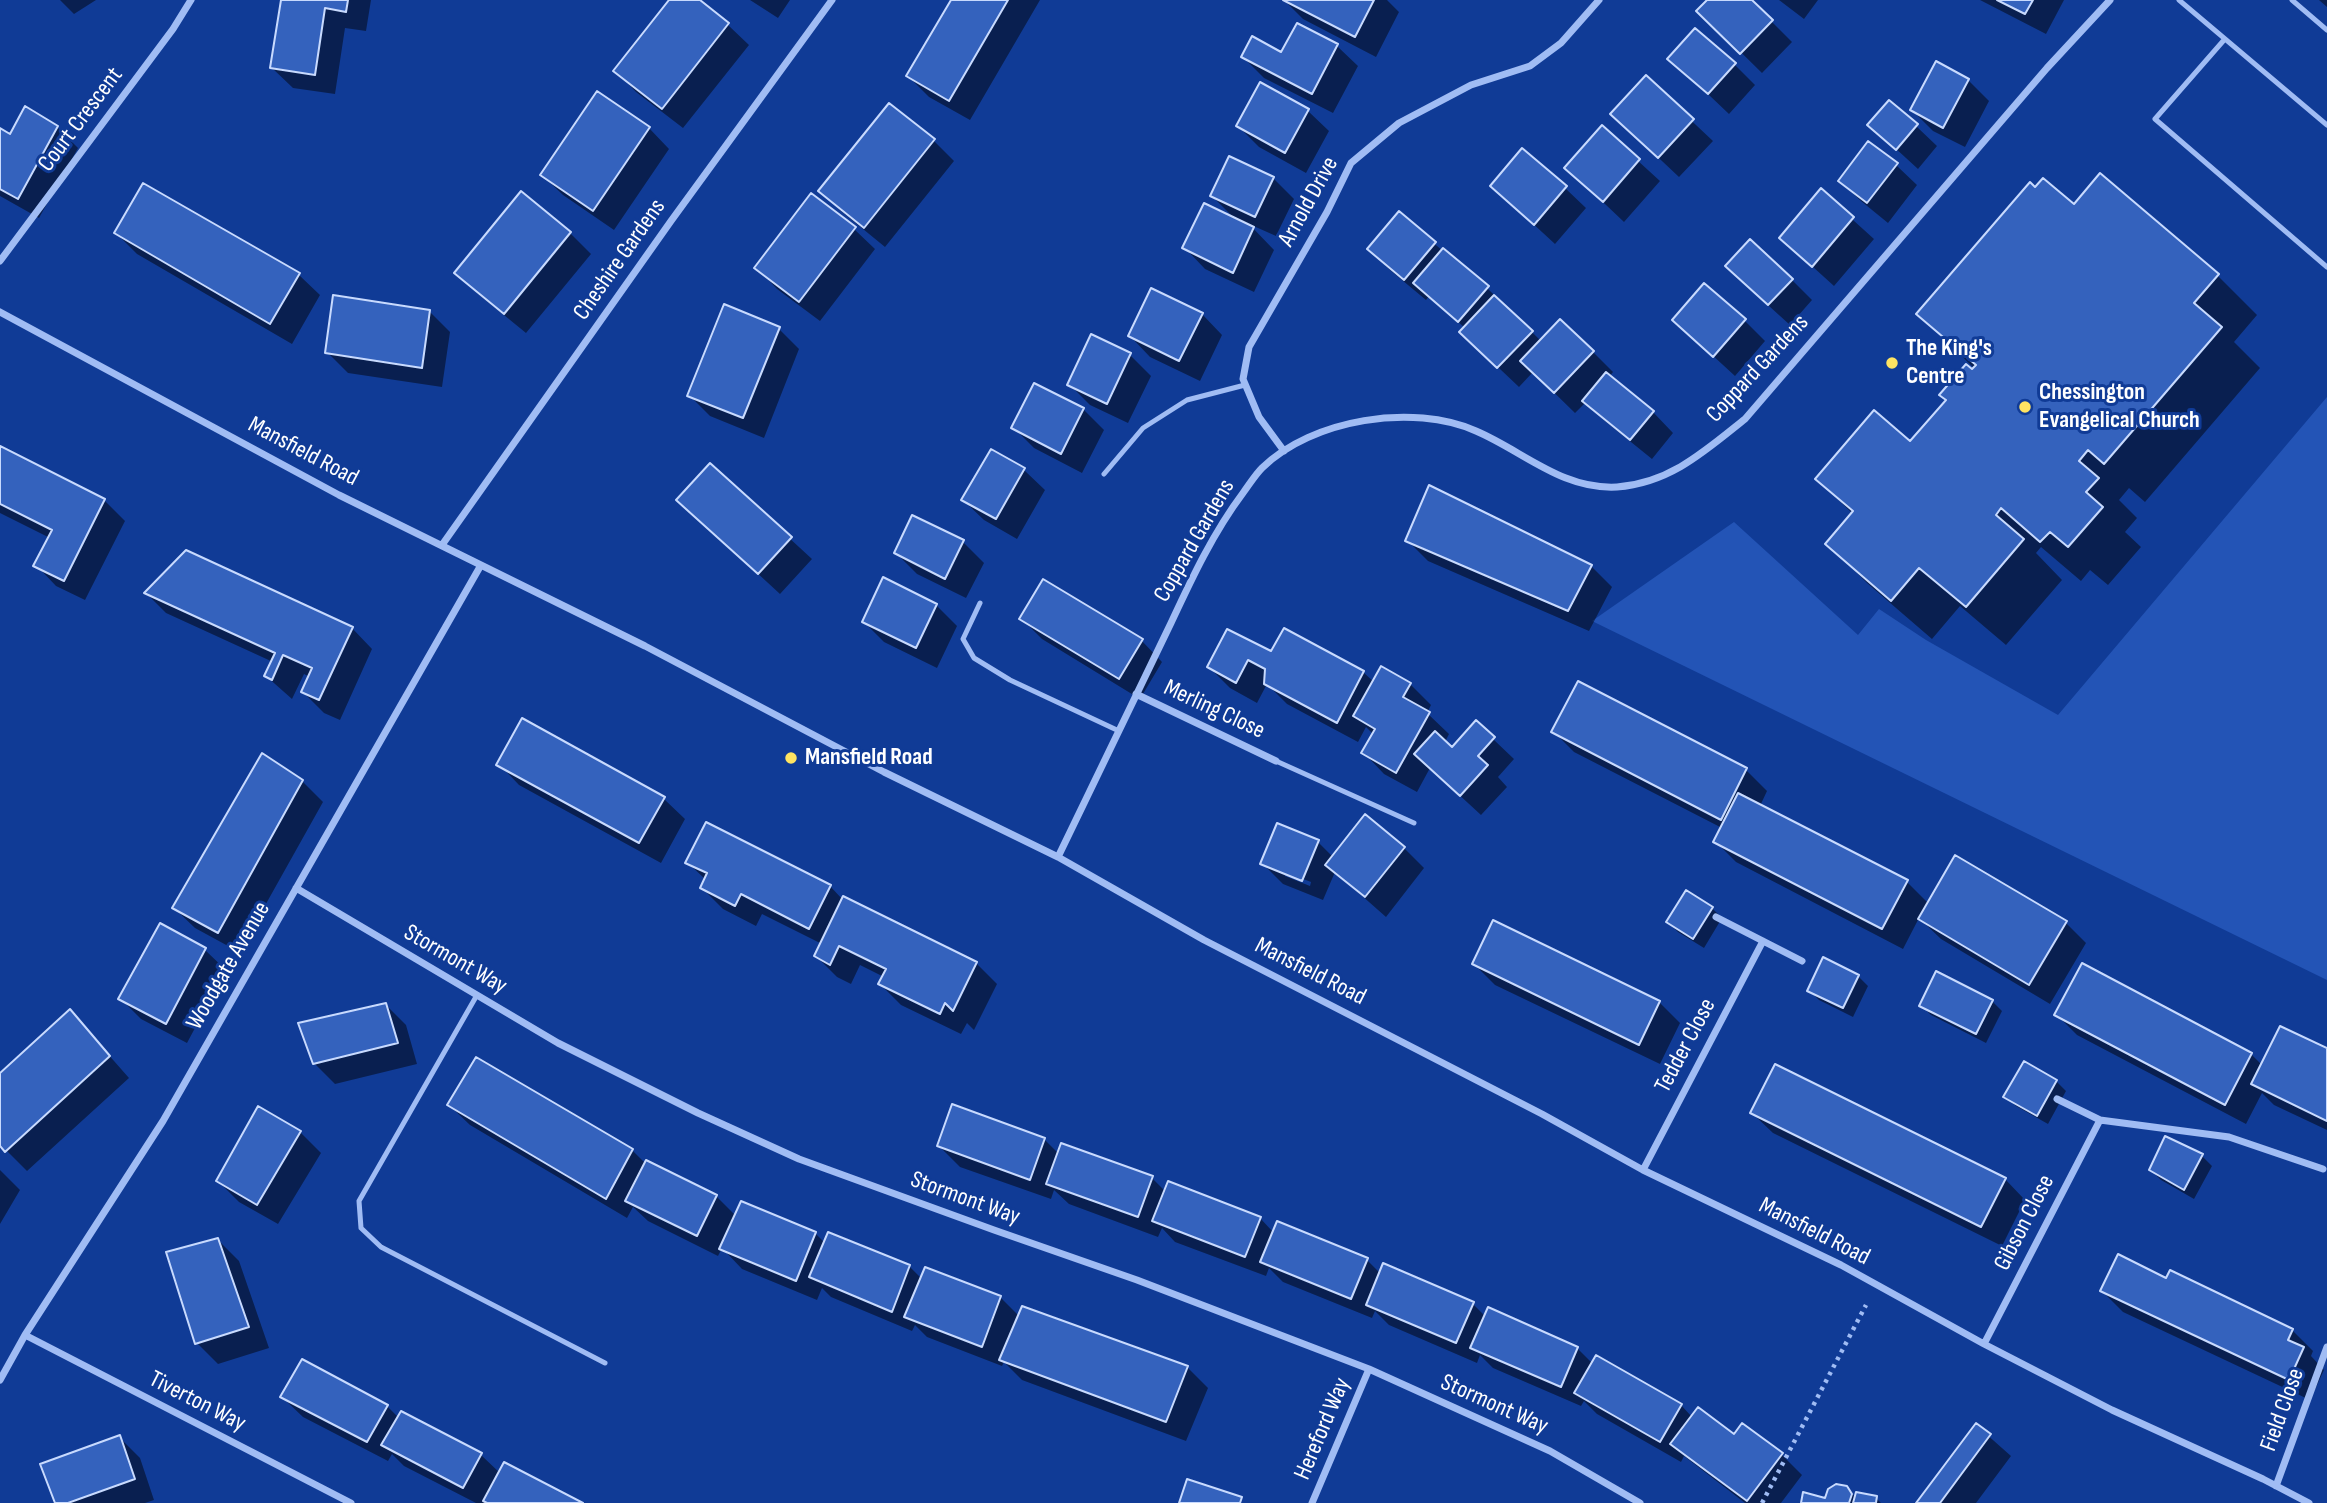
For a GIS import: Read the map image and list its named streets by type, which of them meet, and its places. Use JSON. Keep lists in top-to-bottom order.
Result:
{
  "streets": {
    "street": [
      "Court Crescent",
      "Arnold Drive",
      "Cheshire Gardens",
      "Coppard Gardens",
      "Mansfield Road",
      "Merling Close",
      "Stormont Way",
      "Woodgate Avenue",
      "Tedder Close",
      "Gibson Close",
      "Tiverton Way",
      "Field Close",
      "Hereford Way"
    ]
  },
  "crossings": [
    ["Arnold Drive", "Coppard Gardens"],
    ["Cheshire Gardens", "Mansfield Road"],
    ["Coppard Gardens", "Mansfield Road"],
    ["Coppard Gardens", "Merling Close"],
    ["Mansfield Road", "Woodgate Avenue"],
    ["Mansfield Road", "Tedder Close"],
    ["Mansfield Road", "Gibson Close"],
    ["Mansfield Road", "Field Close"],
    ["Stormont Way", "Woodgate Avenue"],
    ["Stormont Way", "Hereford Way"],
    ["Woodgate Avenue", "Tiverton Way"]
  ],
  "places": ["The King's Centre", "Chessington Evangelical Church", "Mansfield Road"]
}
